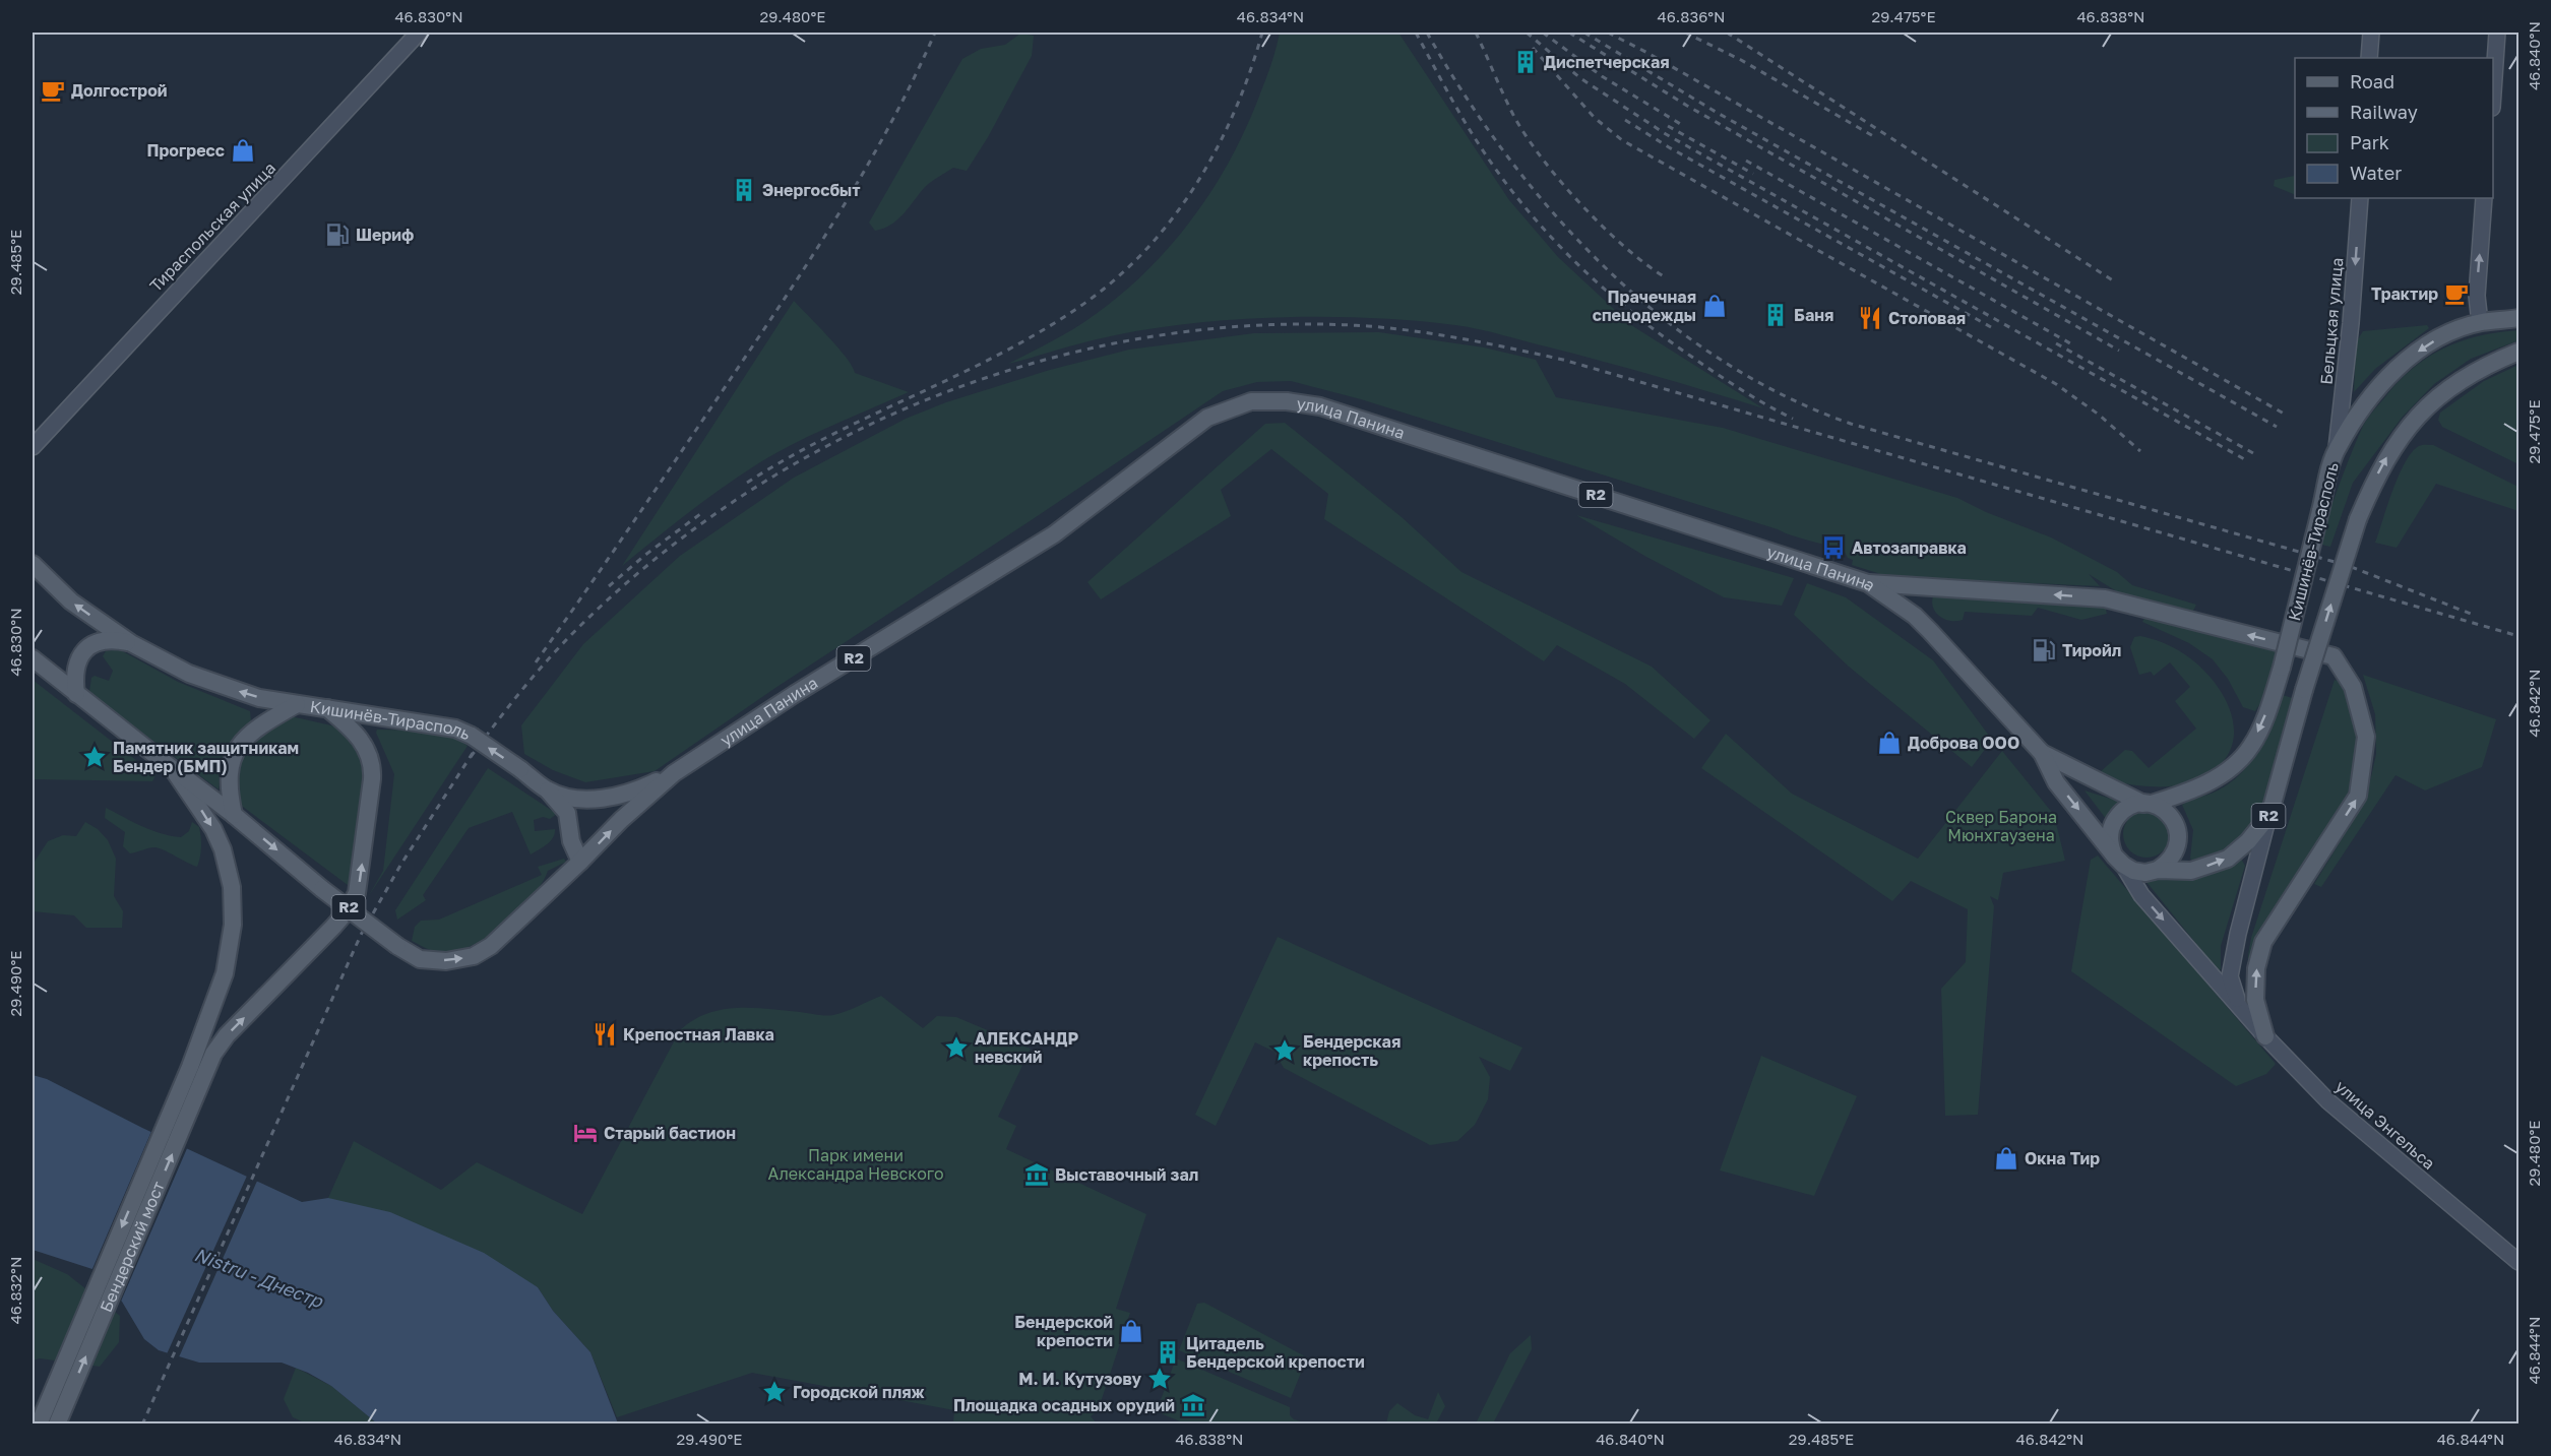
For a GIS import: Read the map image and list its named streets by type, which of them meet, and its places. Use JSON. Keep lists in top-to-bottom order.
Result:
{
  "streets": {
    "main road": [
      "улица Панина",
      "R2",
      "Кишинёв-Тирасполь",
      "Бендерский мост"
    ],
    "street": ["Тираспольская улица", "Бельцкая улица", "улица Энгельса"]
  },
  "crossings": [
    ["Бельцкая улица", "Кишинёв-Тирасполь"],
    ["улица Панина", "R2"],
    ["улица Панина", "Кишинёв-Тирасполь"],
    ["R2", "Кишинёв-Тирасполь"],
    ["R2", "улица Энгельса"],
    ["R2", "Бендерский мост"],
    ["Кишинёв-Тирасполь", "улица Энгельса"],
    ["Кишинёв-Тирасполь", "Бендерский мост"]
  ],
  "water": ["Nistru - Днестр"],
  "parks": ["Сквер Барона Мюнхгаузена", "Парк имени Александра Невского"],
  "places": {
    "building": [
      "Диспетчерская",
      "Энергосбыт",
      "Баня",
      "Цитадель Бендерской крепости"
    ],
    "cafe": ["Долгострой", "Трактир"],
    "shop": [
      "Прогресс",
      "Прачечная спецодежды",
      "Доброва ООО",
      "Окна Тир",
      "Бендерской крепости"
    ],
    "fuel station": ["Шериф", "Тиройл"],
    "restaurant": ["Столовая", "Крепостная Лавка"],
    "bus stop": ["Автозаправка"],
    "place": [
      "Памятник защитникам Бендер (БМП)",
      "АЛЕКСАНДР невский",
      "Бендерская крепость",
      "М. И. Кутузову",
      "Городской пляж"
    ],
    "hotel": ["Старый бастион"],
    "museum": ["Выставочный зал", "Площадка осадных орудий"]
  },
  "legend": [
    "Road",
    "Railway",
    "Park",
    "Water"
  ],
  "coordinates": [
    "46.830°N",
    "29.480°E",
    "46.834°N",
    "46.836°N",
    "29.475°E",
    "46.838°N",
    "46.840°N",
    "29.485°E",
    "46.842°N",
    "29.490°E",
    "46.832°N",
    "46.844°N"
  ]
}
